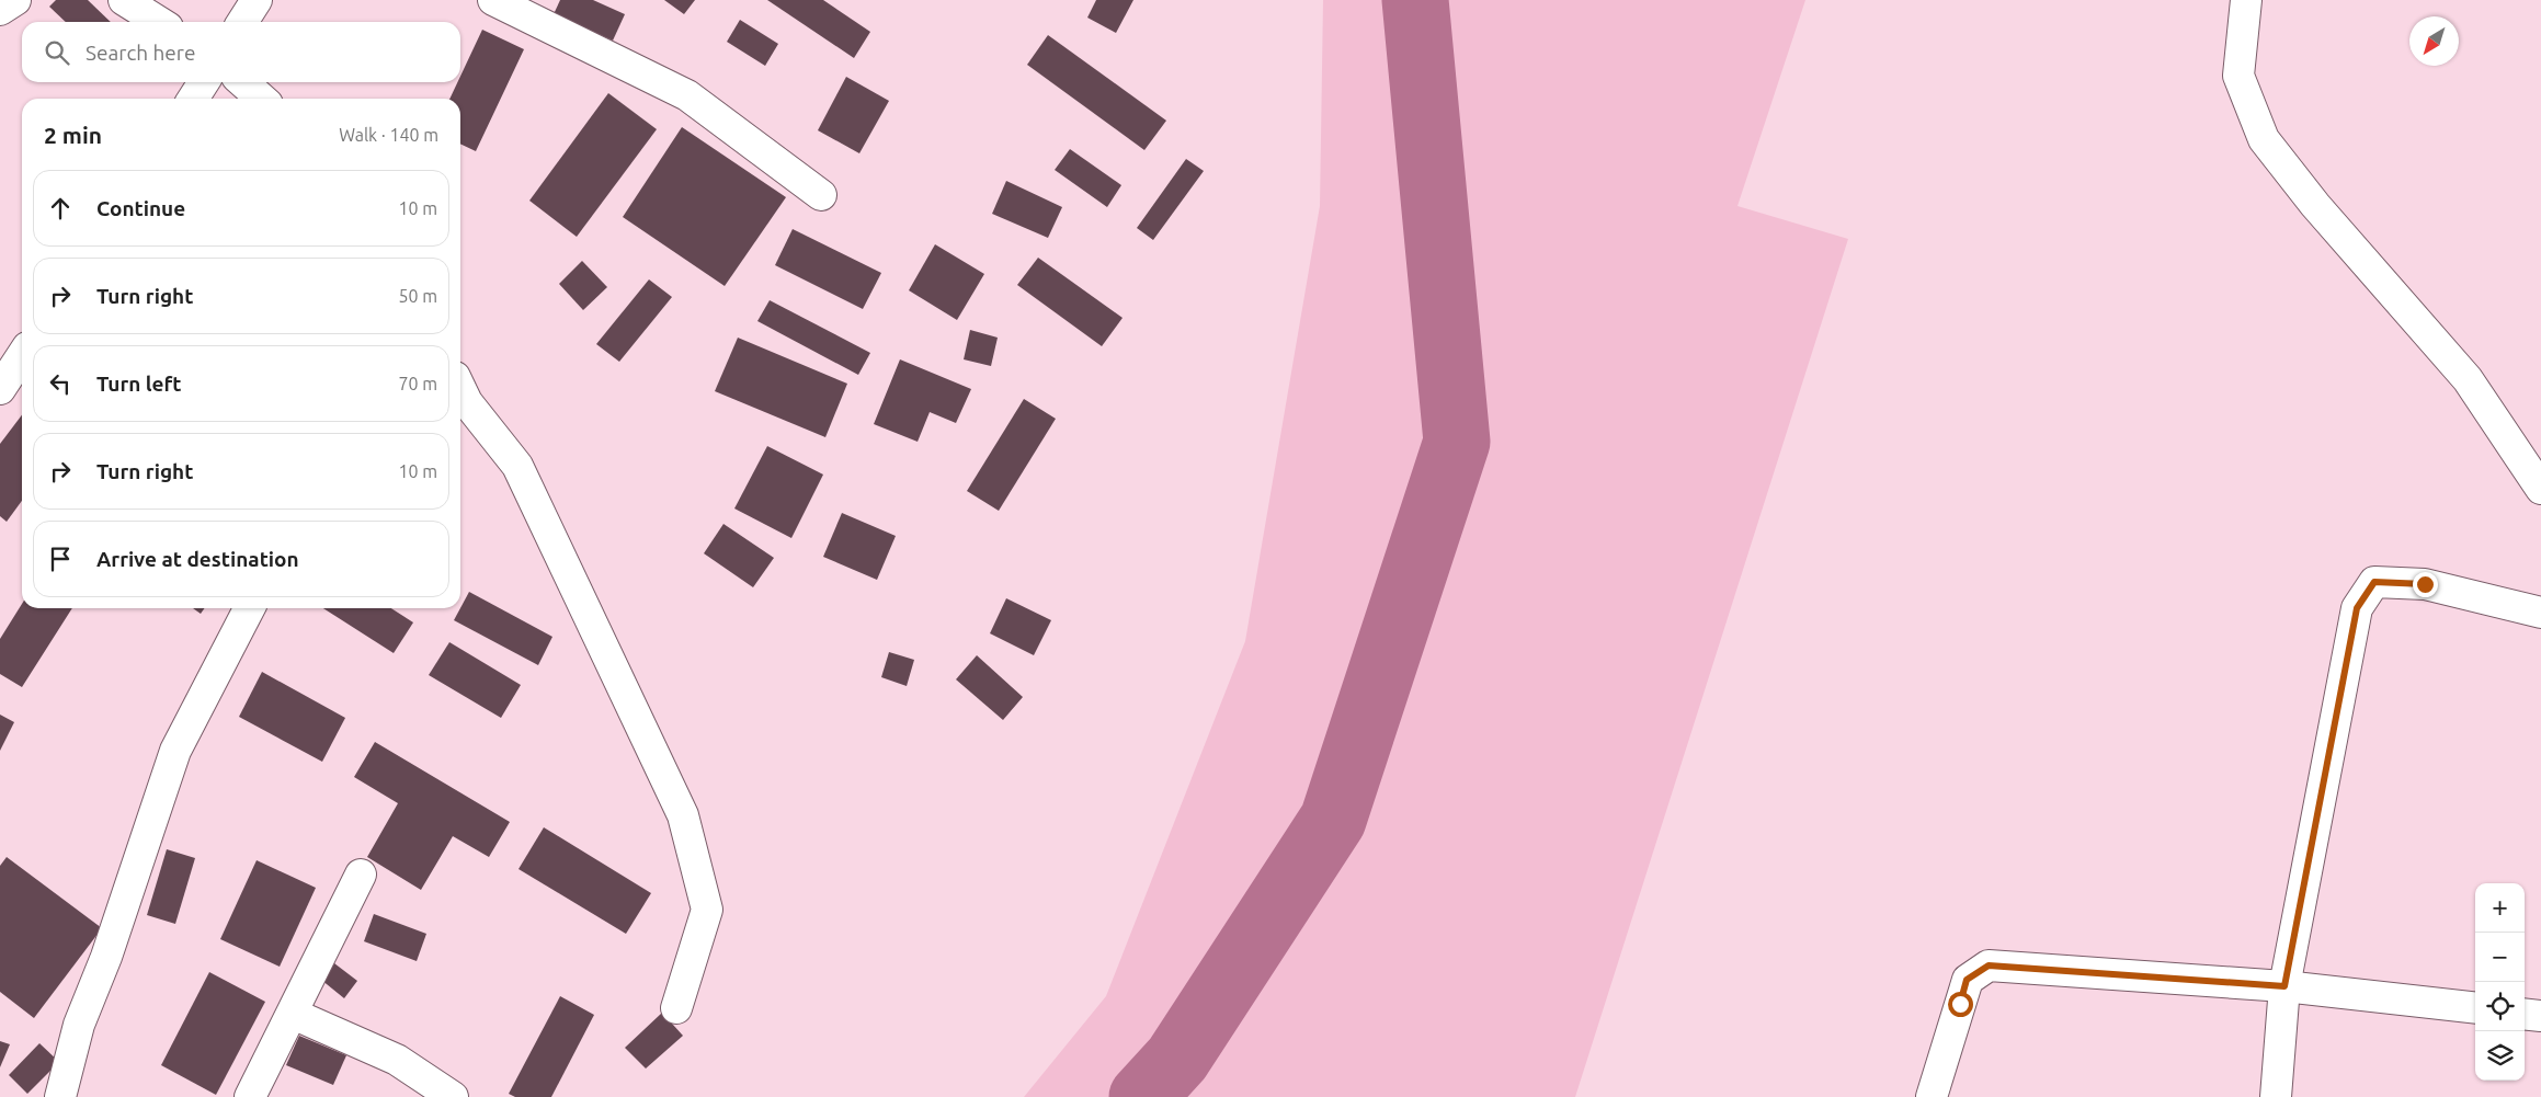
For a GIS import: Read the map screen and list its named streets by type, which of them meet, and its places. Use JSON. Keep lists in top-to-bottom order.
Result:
{
  "north": "bottom left",
  "page": {
    "search": "Search here",
    "heading": ["2 min", "Walk · 140 m"],
    "list": [
      ["Continue", "10 m"],
      ["Turn right", "50 m"],
      ["Turn left", "70 m"],
      ["Turn right", "10 m"],
      "Arrive at destination"
    ],
    "map_buttons": ["+", "−"]
  }
}
